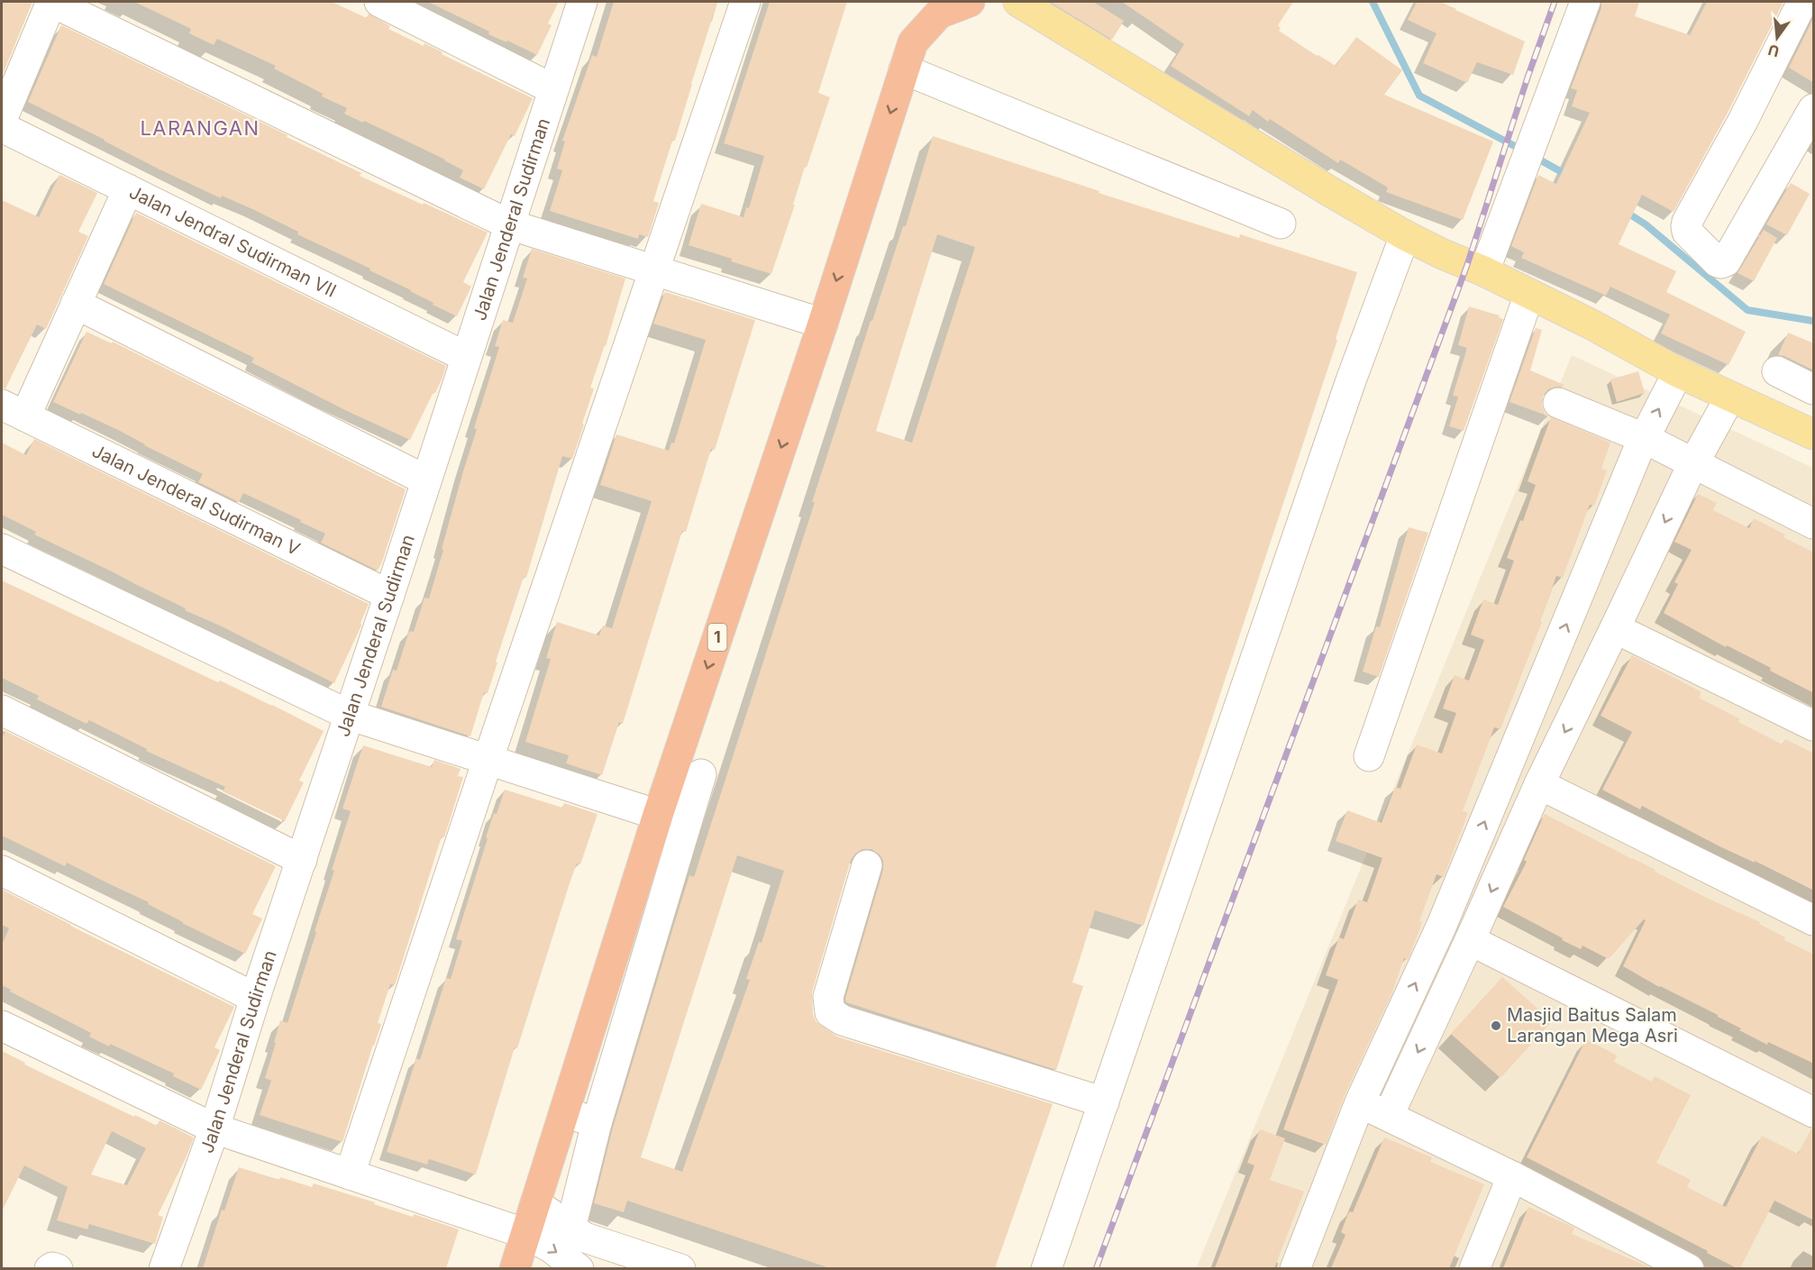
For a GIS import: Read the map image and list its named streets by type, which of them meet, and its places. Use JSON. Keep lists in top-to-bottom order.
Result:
{
  "streets": {
    "highway": ["1"],
    "street": ["Jalan Jenderal Sudirman", "Jalan Jendral Sudirman VII", "Jalan Jenderal Sudirman V"]
  },
  "crossings": [
    ["Jalan Jenderal Sudirman", "Jalan Jendral Sudirman VII"],
    ["Jalan Jenderal Sudirman", "Jalan Jenderal Sudirman V"]
  ],
  "districts": ["LARANGAN"],
  "places": ["Masjid Baitus Salam Larangan Mega Asri"],
  "north": "bottom"
}
